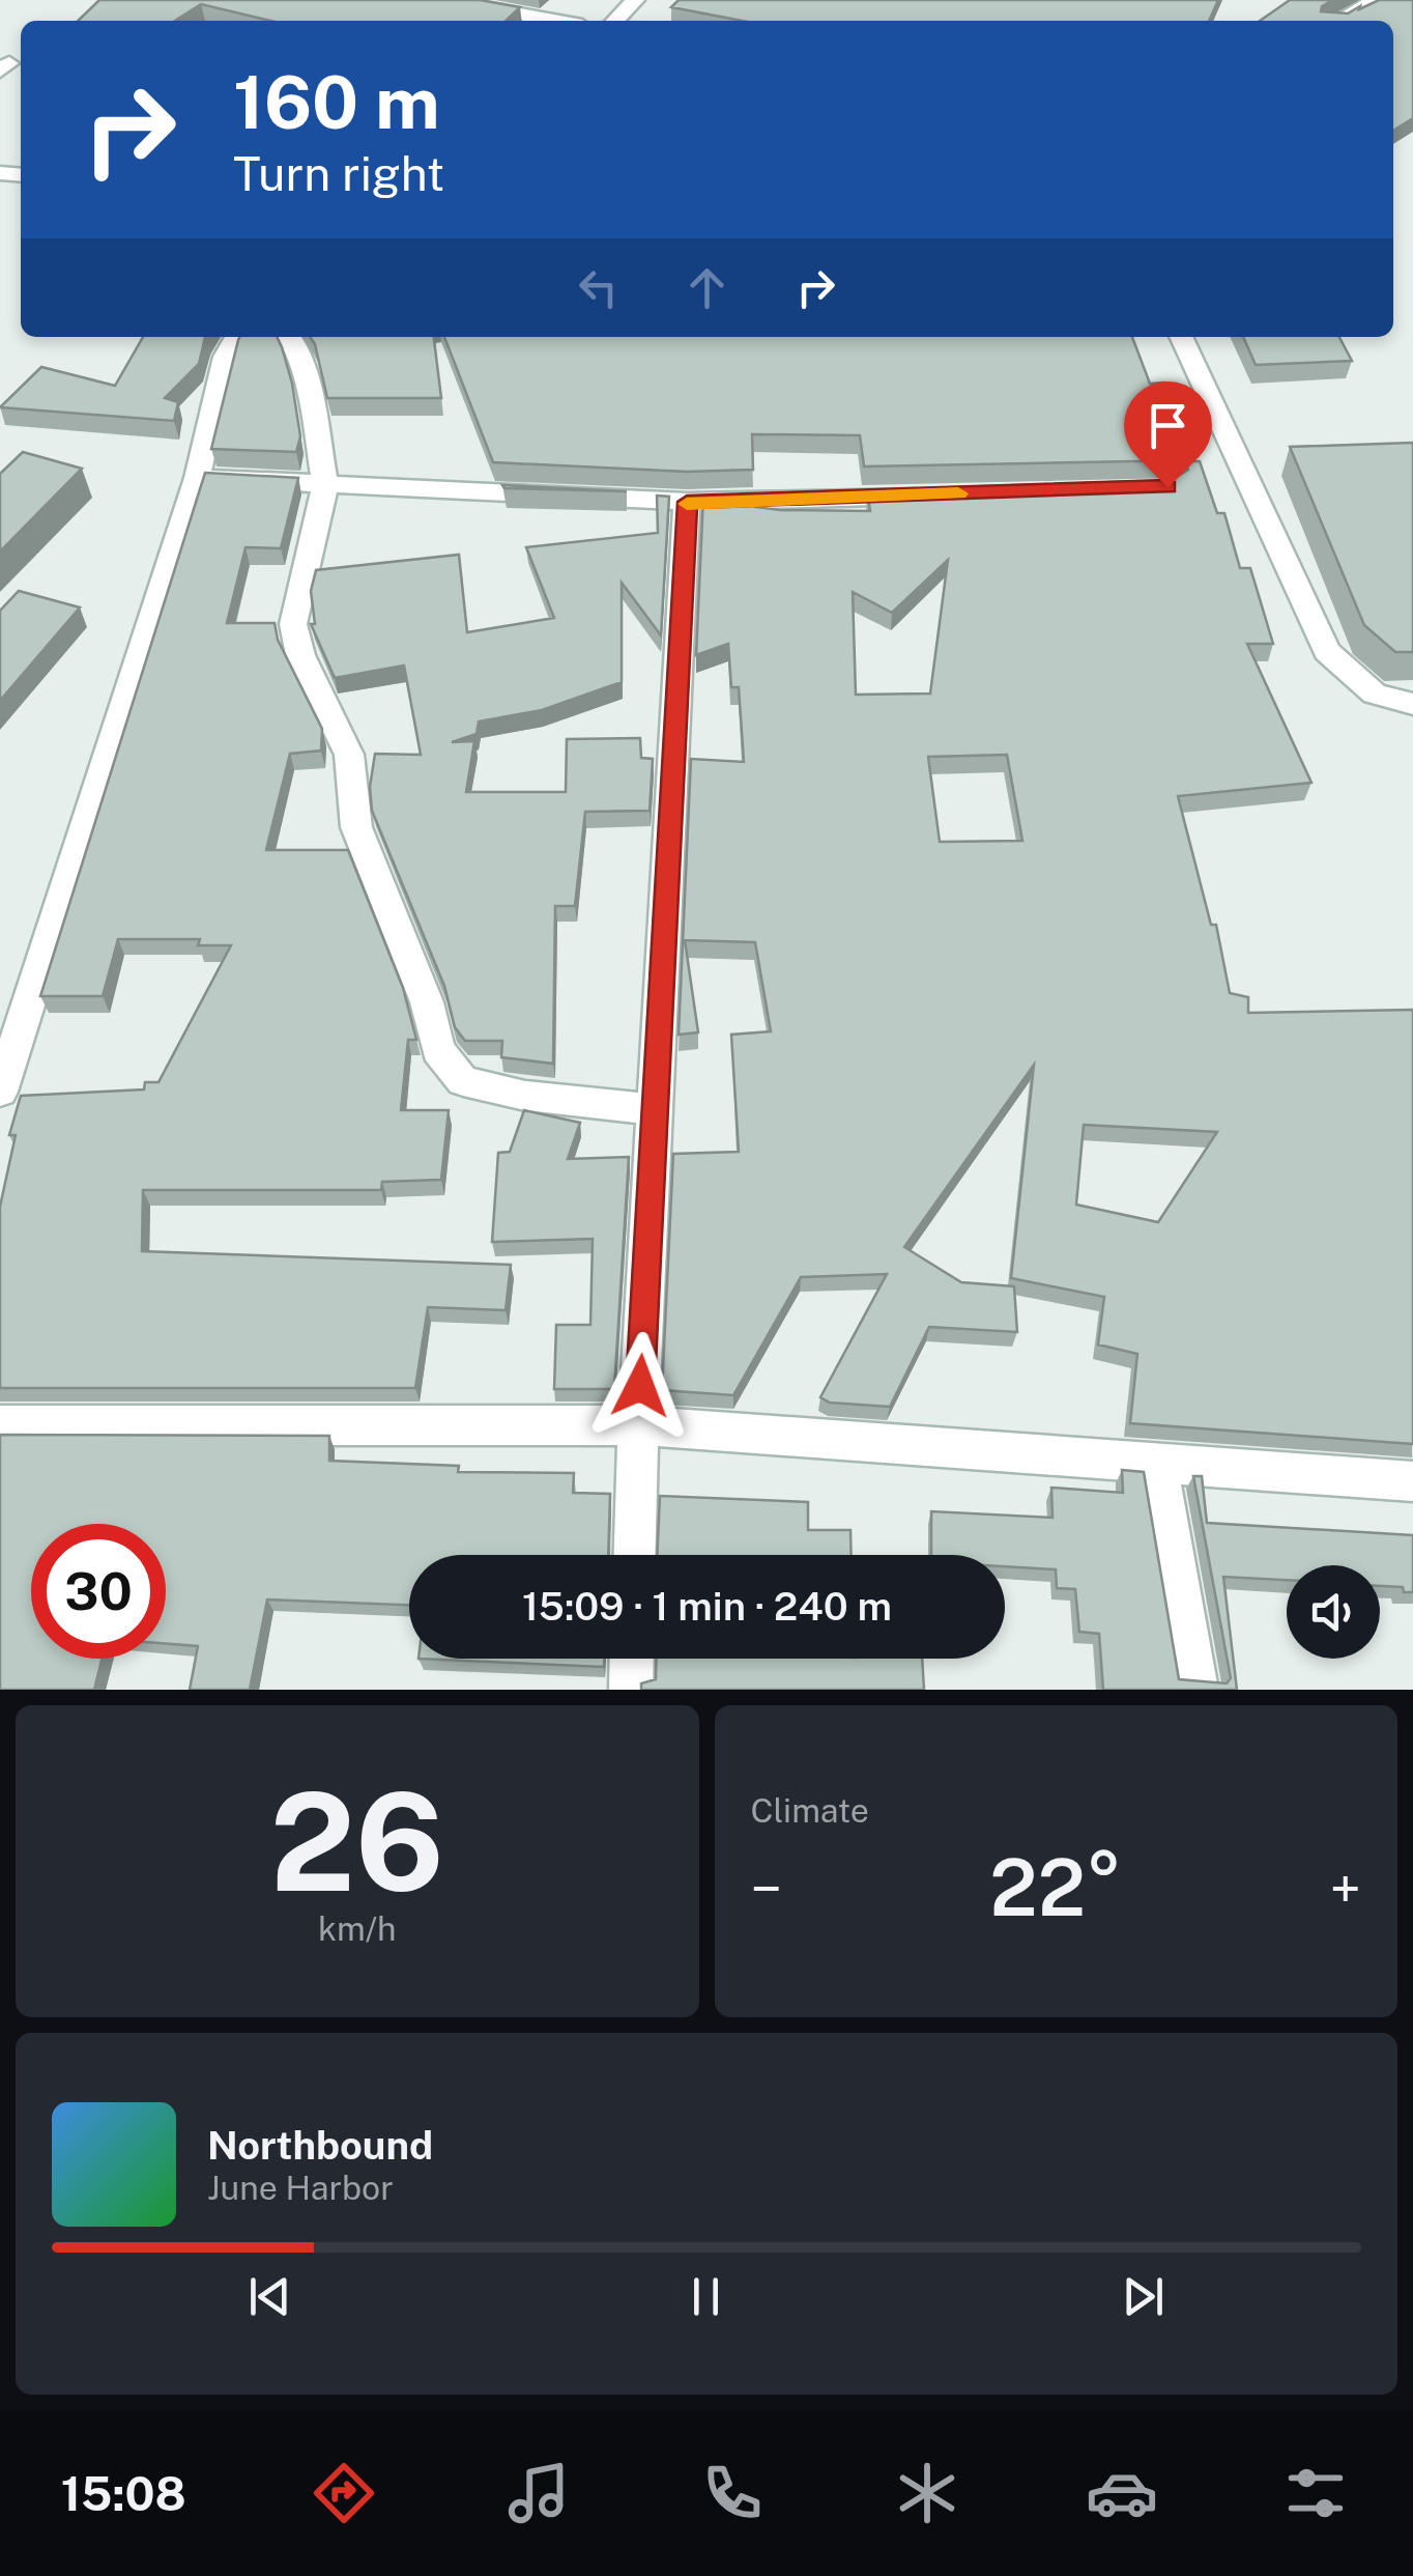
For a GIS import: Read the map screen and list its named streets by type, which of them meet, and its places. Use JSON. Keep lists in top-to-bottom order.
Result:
{
  "page": {
    "turn": ["160 m", "Turn right"],
    "limit": "30",
    "trip": "15:09 · 1 min · 240 m",
    "tile": [
      ["26", "km/h"],
      "Climate"
    ],
    "heat": ["−", "22°", "+"],
    "song": ["Northbound", "June Harbor"],
    "tabs": "15:08"
  }
}
